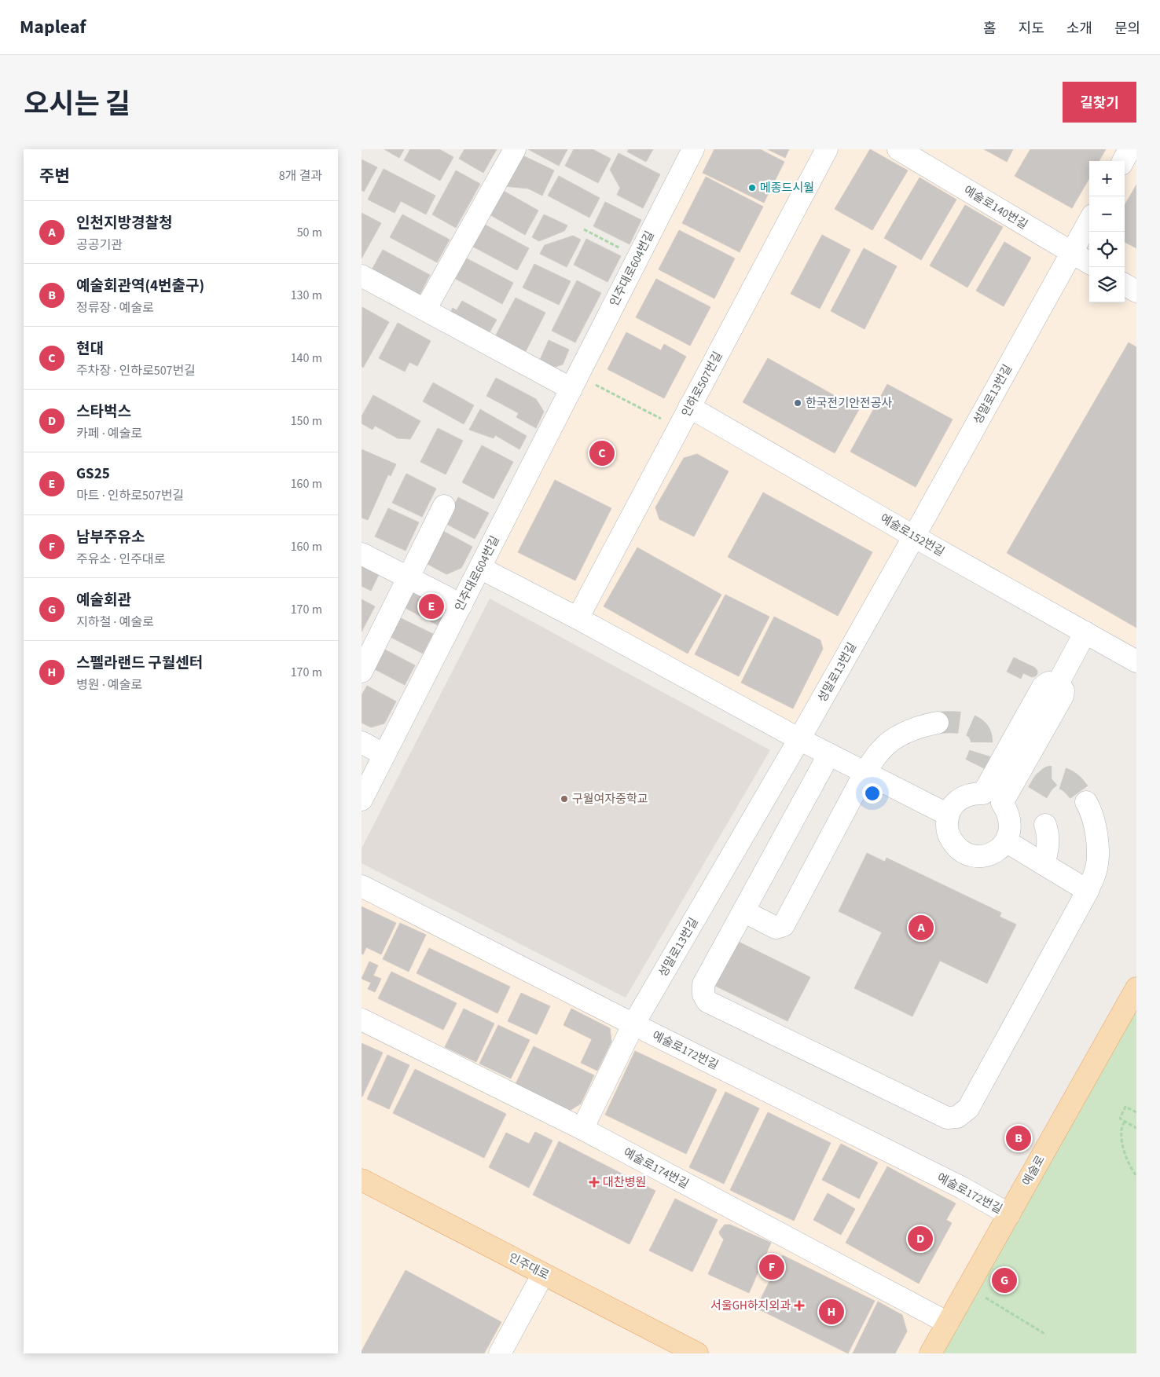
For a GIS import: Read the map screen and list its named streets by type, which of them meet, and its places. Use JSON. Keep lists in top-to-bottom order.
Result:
{
  "streets": {
    "main road": ["예술로", "인주대로"],
    "street": [
      "예술로140번길",
      "인주대로604번길",
      "인하로507번길",
      "성말로13번길",
      "예술로152번길",
      "예술로172번길",
      "예술로174번길"
    ]
  },
  "crossings": [
    ["예술로140번길", "성말로13번길"],
    ["인하로507번길", "예술로152번길"],
    ["성말로13번길", "예술로152번길"],
    ["성말로13번길", "예술로172번길"],
    ["성말로13번길", "예술로174번길"],
    ["예술로172번길", "예술로"],
    ["예술로174번길", "예술로"]
  ],
  "places": {
    "other": ["메종드시월", "한국전기안전공사", "구월여자중학교"],
    "health": ["대찬병원", "서울GH하지외과"]
  },
  "page": {
    "header": "Mapleaf",
    "nav": [
      "홈",
      "지도",
      "소개",
      "문의"
    ],
    "title": "오시는 길",
    "buttons": "길찾기",
    "heading": ["주변", "8개 결과"],
    "map_buttons": ["+", "−"],
    "list": [
      {
        "mark": "A",
        "name": "인천지방경찰청",
        "note": "공공기관",
        "value": "50 m"
      },
      {
        "mark": "B",
        "name": "예술회관역(4번출구)",
        "note": "정류장 · 예술로",
        "value": "130 m"
      },
      {
        "mark": "C",
        "name": "현대",
        "note": "주차장 · 인하로507번길",
        "value": "140 m"
      },
      {
        "mark": "D",
        "name": "스타벅스",
        "note": "카페 · 예술로",
        "value": "150 m"
      },
      {
        "mark": "E",
        "name": "GS25",
        "note": "마트 · 인하로507번길",
        "value": "160 m"
      },
      {
        "mark": "F",
        "name": "남부주유소",
        "note": "주유소 · 인주대로",
        "value": "160 m"
      },
      {
        "mark": "G",
        "name": "예술회관",
        "note": "지하철 · 예술로",
        "value": "170 m"
      },
      {
        "mark": "H",
        "name": "스펠라랜드 구월센터",
        "note": "병원 · 예술로",
        "value": "170 m"
      }
    ],
    "pins": [
      "C",
      "E",
      "A",
      "B",
      "D",
      "F",
      "G",
      "H"
    ]
  }
}
